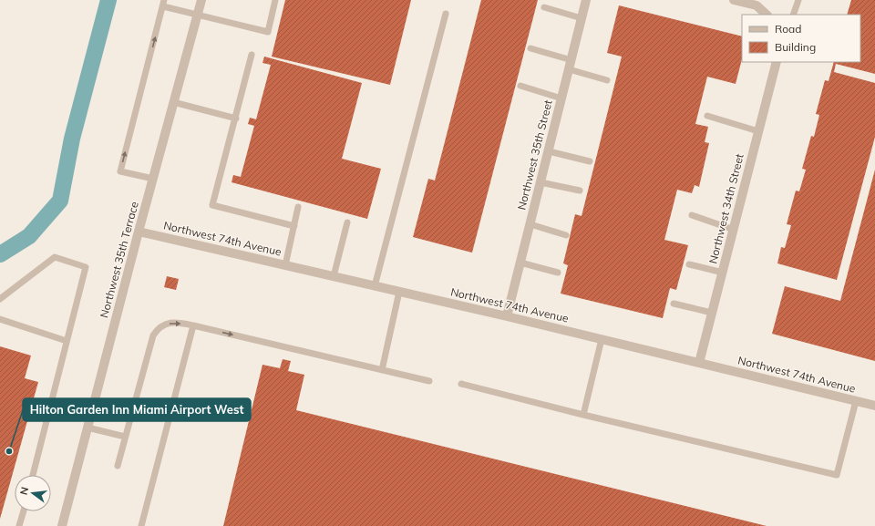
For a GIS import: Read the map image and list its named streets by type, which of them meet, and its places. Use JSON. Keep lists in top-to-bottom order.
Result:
{
  "streets": {
    "street": [
      "Northwest 35th Street",
      "Northwest 34th Street",
      "Northwest 74th Avenue",
      "Northwest 35th Terrace"
    ]
  },
  "crossings": [
    ["Northwest 35th Street", "Northwest 74th Avenue"],
    ["Northwest 34th Street", "Northwest 74th Avenue"],
    ["Northwest 74th Avenue", "Northwest 35th Terrace"]
  ],
  "places": ["Hilton Garden Inn Miami Airport West"],
  "legend": ["Road", "Building"],
  "north": "left"
}
